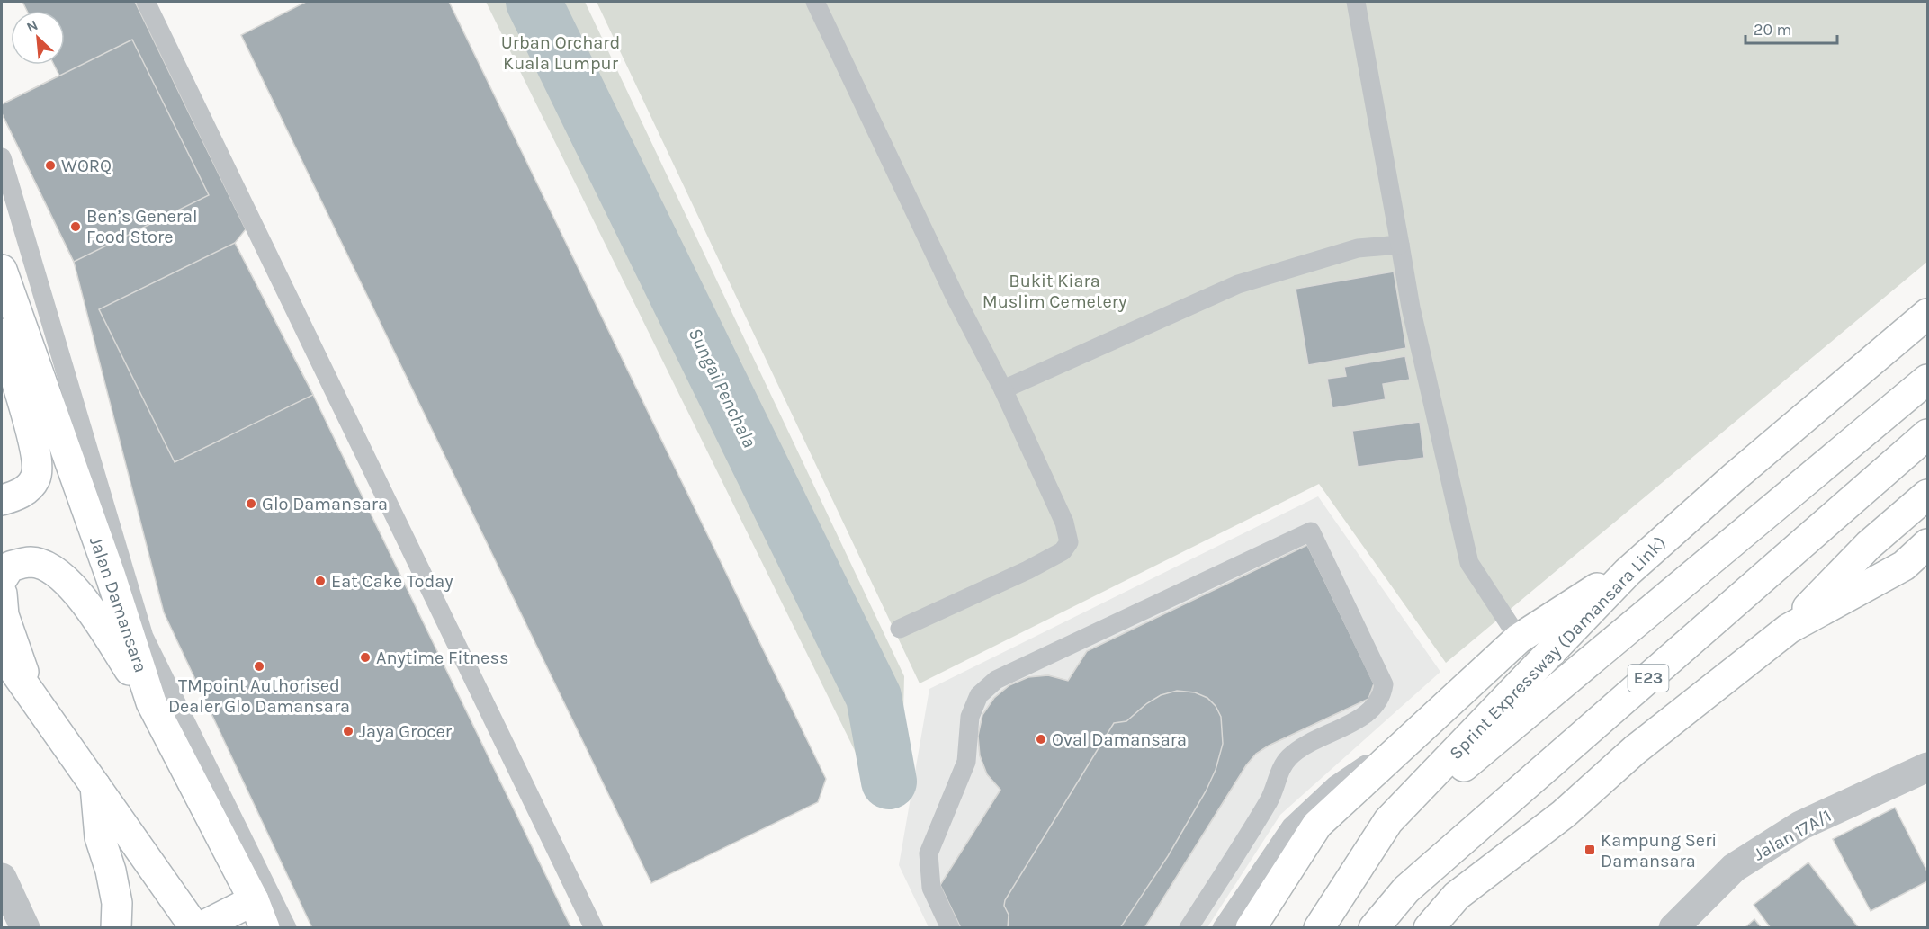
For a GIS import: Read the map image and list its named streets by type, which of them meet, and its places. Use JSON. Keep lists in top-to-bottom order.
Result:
{
  "streets": {
    "main road": ["Jalan Damansara", "Sprint Expressway (Damansara Link)", "E23"],
    "street": ["Jalan 17A/1"]
  },
  "water": ["Sungai Penchala"],
  "parks": ["Urban Orchard Kuala Lumpur", "Bukit Kiara Muslim Cemetery"],
  "places": {
    "other": [
      "WORQ",
      "Ben’s General Food Store",
      "Glo Damansara",
      "Eat Cake Today",
      "Anytime Fitness",
      "TMpoint Authorised Dealer Glo Damansara",
      "Jaya Grocer",
      "Oval Damansara"
    ],
    "transit": ["Kampung Seri Damansara"]
  },
  "scale_bar": "20 m",
  "north": "top left"
}
